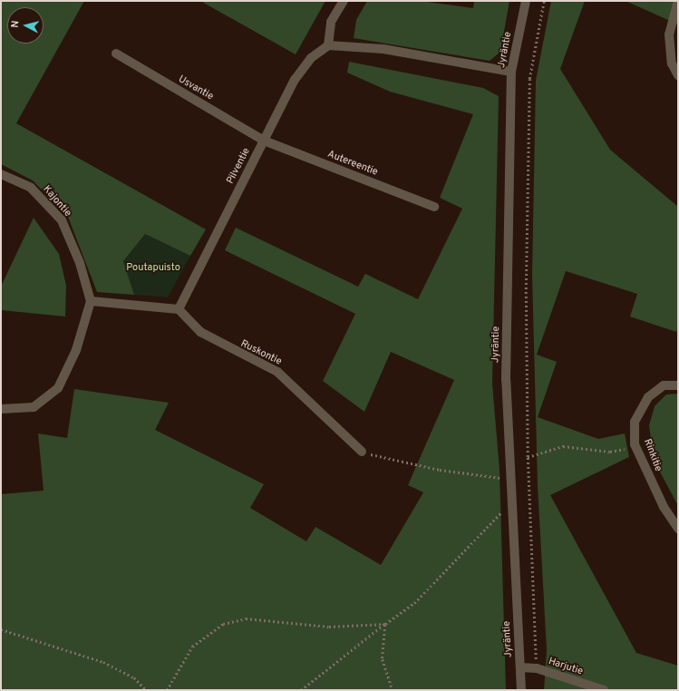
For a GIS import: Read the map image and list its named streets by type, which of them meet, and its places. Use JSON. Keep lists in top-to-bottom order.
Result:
{
  "streets": {
    "street": [
      "Jyräntie",
      "Usvantie",
      "Autereentie",
      "Pilventie",
      "Kajontie",
      "Ruskontie",
      "Rinkitie",
      "Harjutie"
    ]
  },
  "crossings": [
    ["Jyräntie", "Harjutie"],
    ["Usvantie", "Autereentie"],
    ["Usvantie", "Pilventie"],
    ["Autereentie", "Pilventie"],
    ["Pilventie", "Ruskontie"]
  ],
  "parks": ["Poutapuisto"],
  "north": "left"
}
